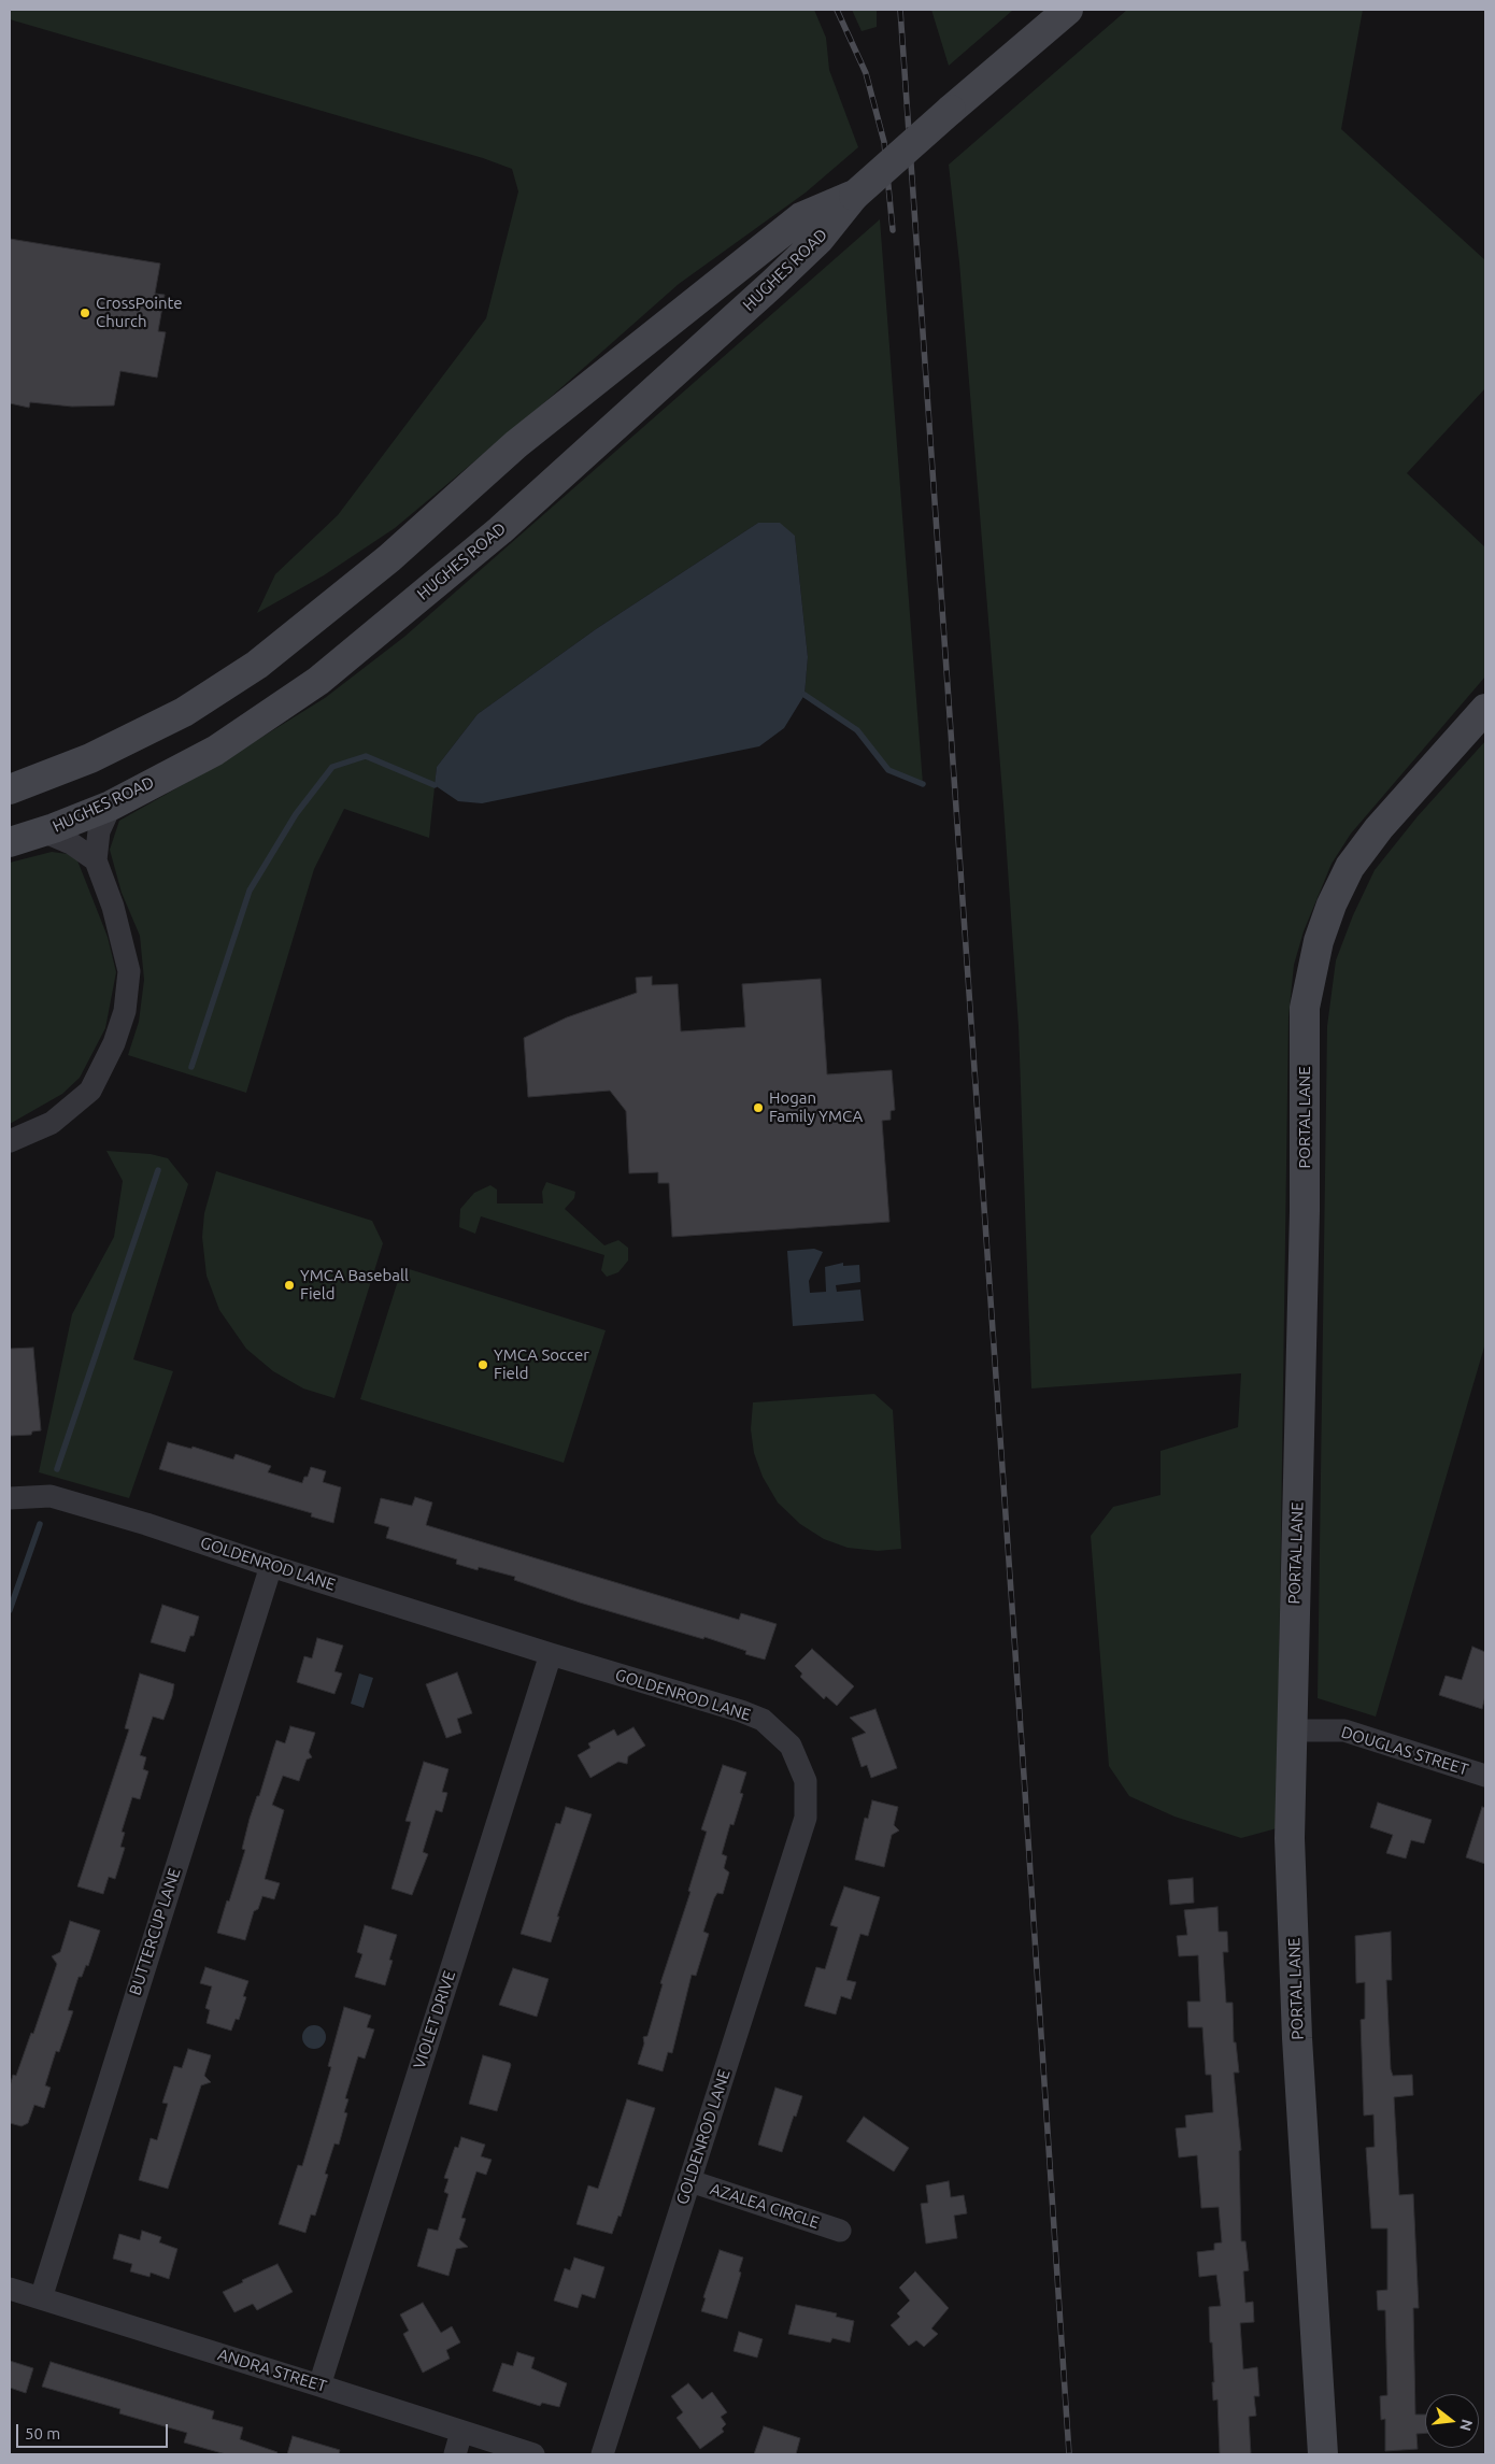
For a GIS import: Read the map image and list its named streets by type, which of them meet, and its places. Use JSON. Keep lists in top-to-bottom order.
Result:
{
  "streets": {
    "main road": ["HUGHES ROAD", "PORTAL LANE"],
    "street": [
      "GOLDENROD LANE",
      "DOUGLAS STREET",
      "BUTTERCUP LANE",
      "VIOLET DRIVE",
      "AZALEA CIRCLE",
      "ANDRA STREET"
    ]
  },
  "crossings": [
    ["PORTAL LANE", "DOUGLAS STREET"],
    ["GOLDENROD LANE", "BUTTERCUP LANE"],
    ["GOLDENROD LANE", "VIOLET DRIVE"],
    ["GOLDENROD LANE", "AZALEA CIRCLE"],
    ["BUTTERCUP LANE", "ANDRA STREET"],
    ["VIOLET DRIVE", "ANDRA STREET"]
  ],
  "places": [
    "CrossPointe Church",
    "Hogan Family YMCA",
    "YMCA Baseball Field",
    "YMCA Soccer Field"
  ],
  "scale_bar": "50 m",
  "north": "right"
}
